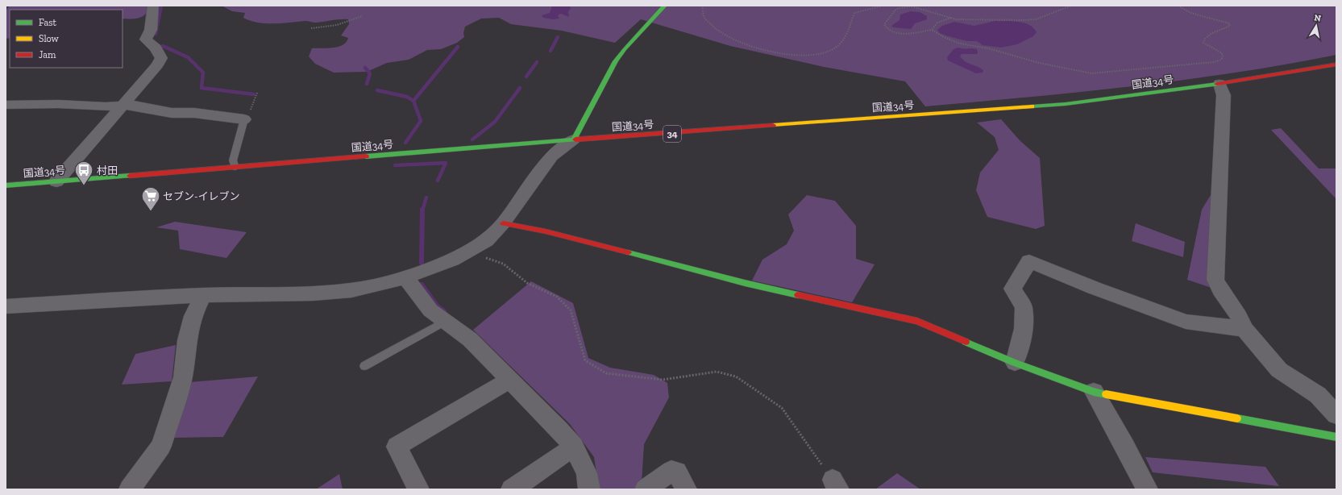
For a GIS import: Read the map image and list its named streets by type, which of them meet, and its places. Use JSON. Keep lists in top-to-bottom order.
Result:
{
  "streets": {
    "main road": ["国道34号", "34"]
  },
  "places": {
    "bus stop": ["村田"],
    "supermarket": ["セブン-イレブン"]
  },
  "legend": ["Fast", "Slow", "Jam"],
  "north": "top"
}
